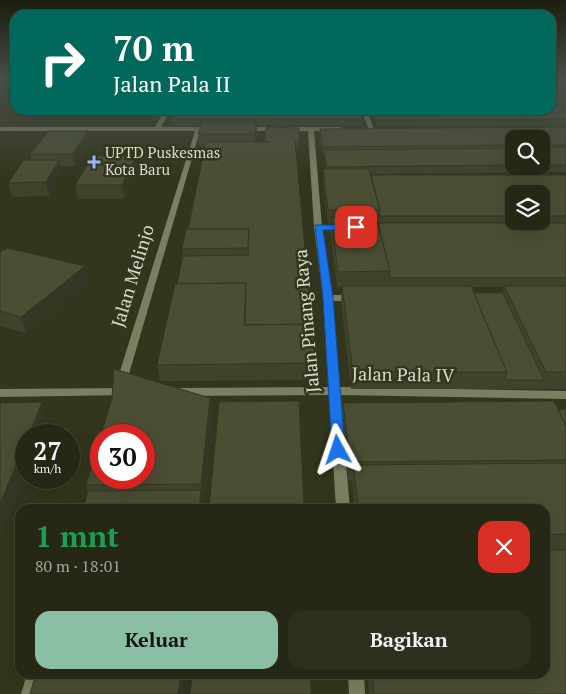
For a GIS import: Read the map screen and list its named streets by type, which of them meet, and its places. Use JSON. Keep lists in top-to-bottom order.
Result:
{
  "streets": {
    "street": ["Jalan Melinjo", "Jalan Pinang Raya", "Jalan Pala IV"]
  },
  "crossings": [
    ["Jalan Pinang Raya", "Jalan Pala IV"]
  ],
  "places": {
    "health": ["UPTD Puskesmas Kota Baru"]
  },
  "page": {
    "turn": ["70 m", "Jalan Pala II"],
    "speed": "27 km/h",
    "limit": "30",
    "heading": ["1 mnt", "80 m · 18:01"],
    "buttons": ["Keluar", "Bagikan"]
  }
}
